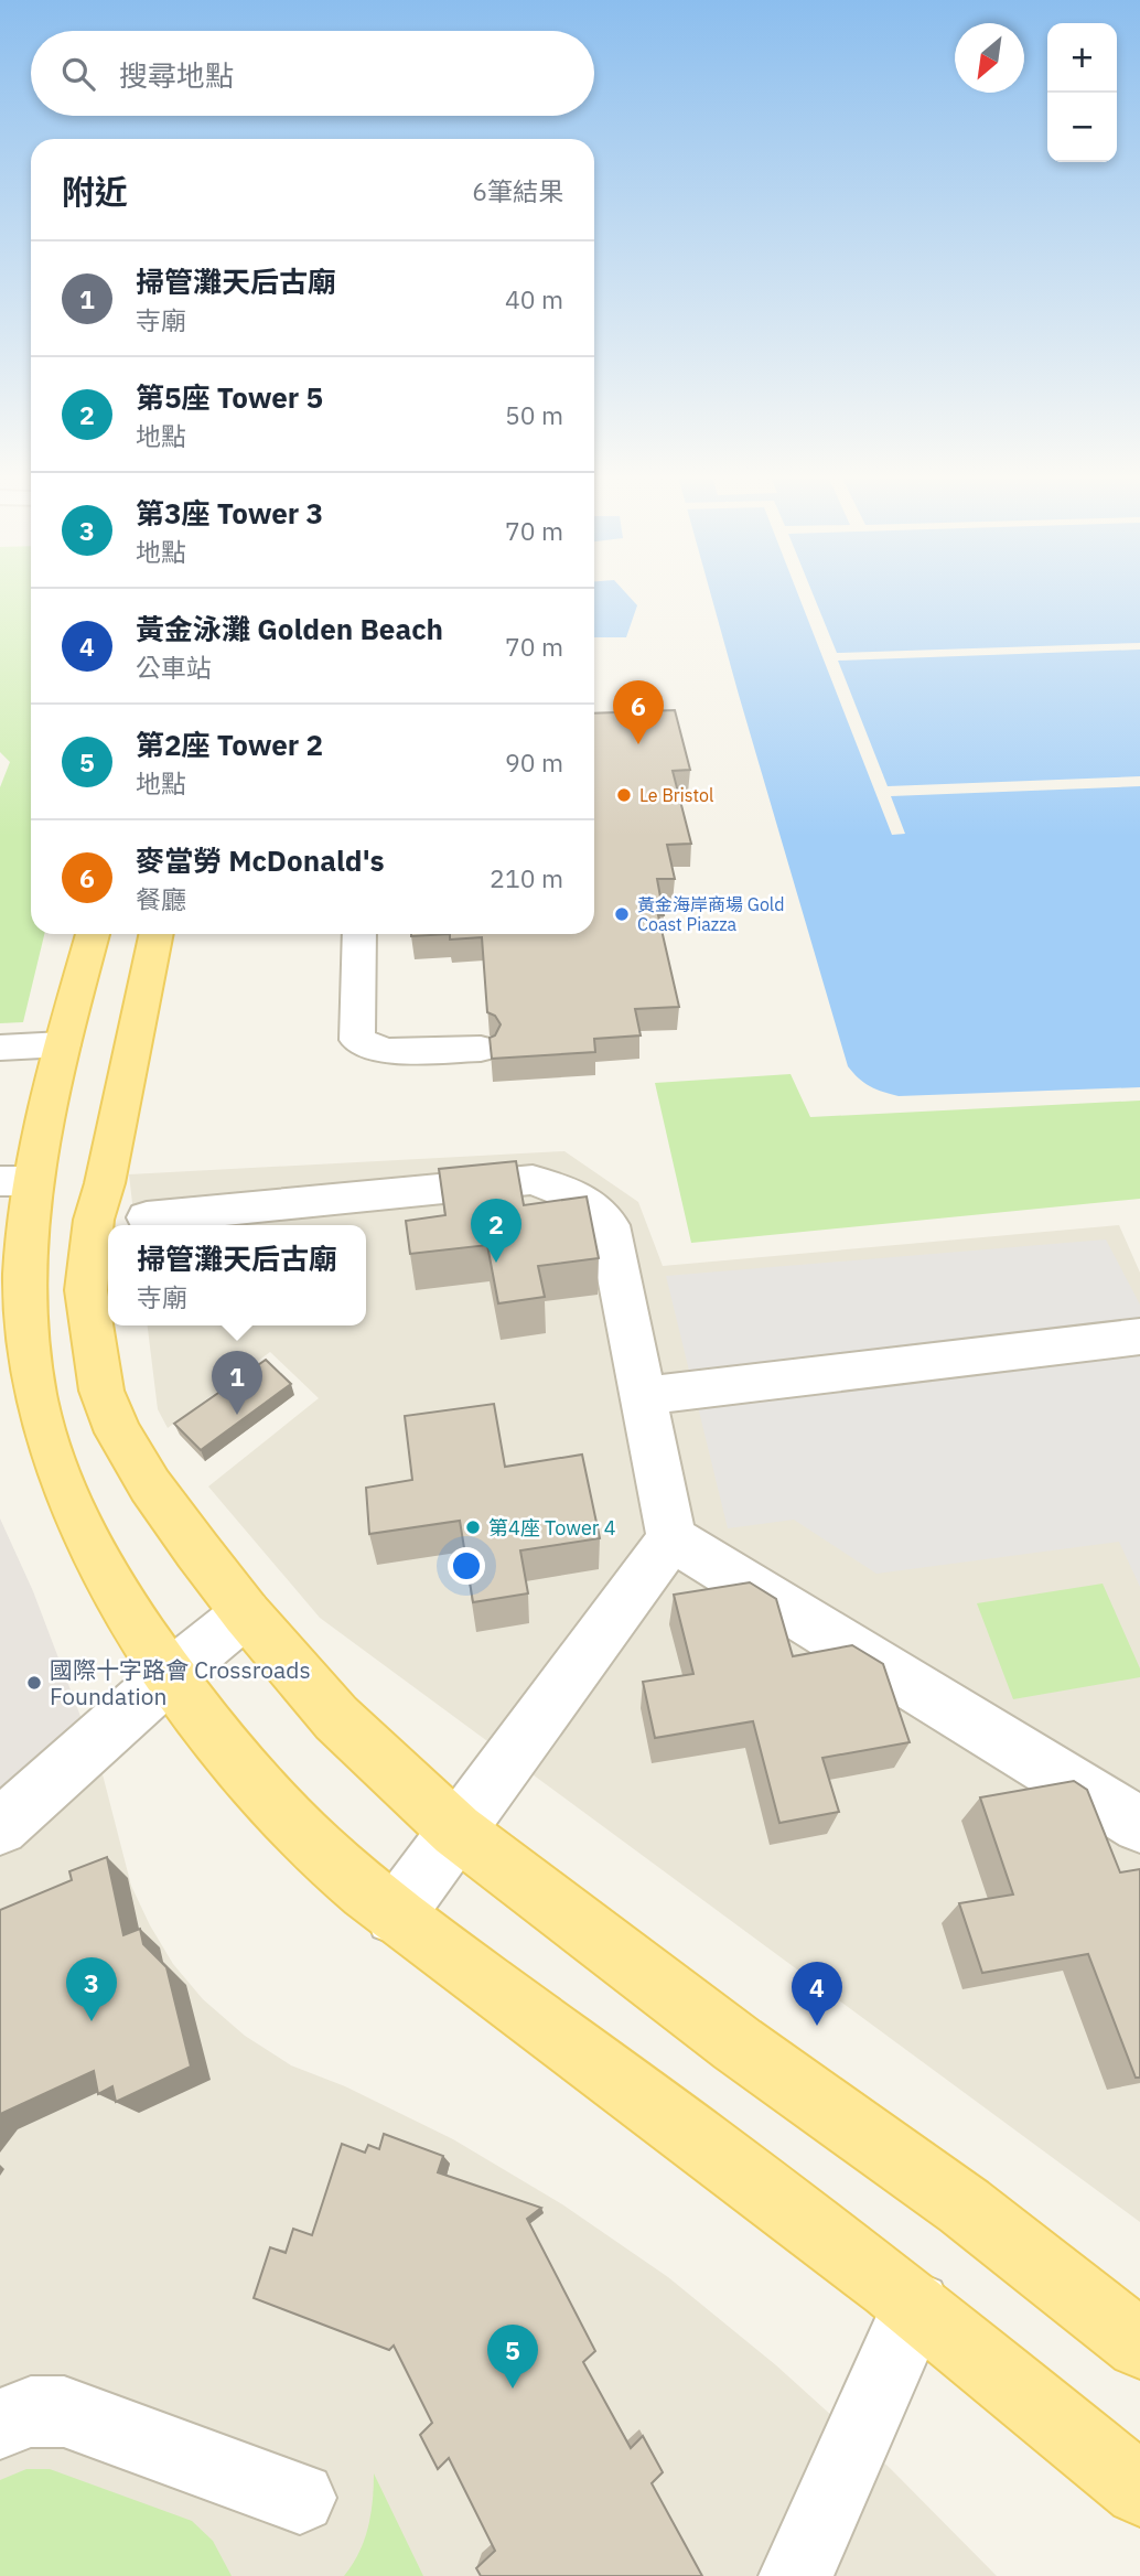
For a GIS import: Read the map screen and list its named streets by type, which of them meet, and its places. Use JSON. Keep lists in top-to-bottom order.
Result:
{
  "places": [
    "Le Bristol",
    "黃金海岸商場 Gold Coast Piazza",
    "第4座 Tower 4",
    "國際十字路會 Crossroads Foundation"
  ],
  "north": "bottom left",
  "page": {
    "map_buttons": ["+", "−"],
    "search": "搜尋地點",
    "heading": ["附近", "6筆結果"],
    "list": [
      {
        "mark": "1",
        "name": "掃管灘天后古廟",
        "note": "寺廟",
        "value": "40 m"
      },
      {
        "mark": "2",
        "name": "第5座 Tower 5",
        "note": "地點",
        "value": "50 m"
      },
      {
        "mark": "3",
        "name": "第3座 Tower 3",
        "note": "地點",
        "value": "70 m"
      },
      {
        "mark": "4",
        "name": "黃金泳灘 Golden Beach",
        "note": "公車站",
        "value": "70 m"
      },
      {
        "mark": "5",
        "name": "第2座 Tower 2",
        "note": "地點",
        "value": "90 m"
      },
      {
        "mark": "6",
        "name": "麥當勞 McDonald's",
        "note": "餐廳",
        "value": "210 m"
      }
    ],
    "pins": [
      "6",
      "2",
      "1",
      "3",
      "4",
      "5"
    ],
    "popup": ["掃管灘天后古廟", "寺廟"]
  }
}
